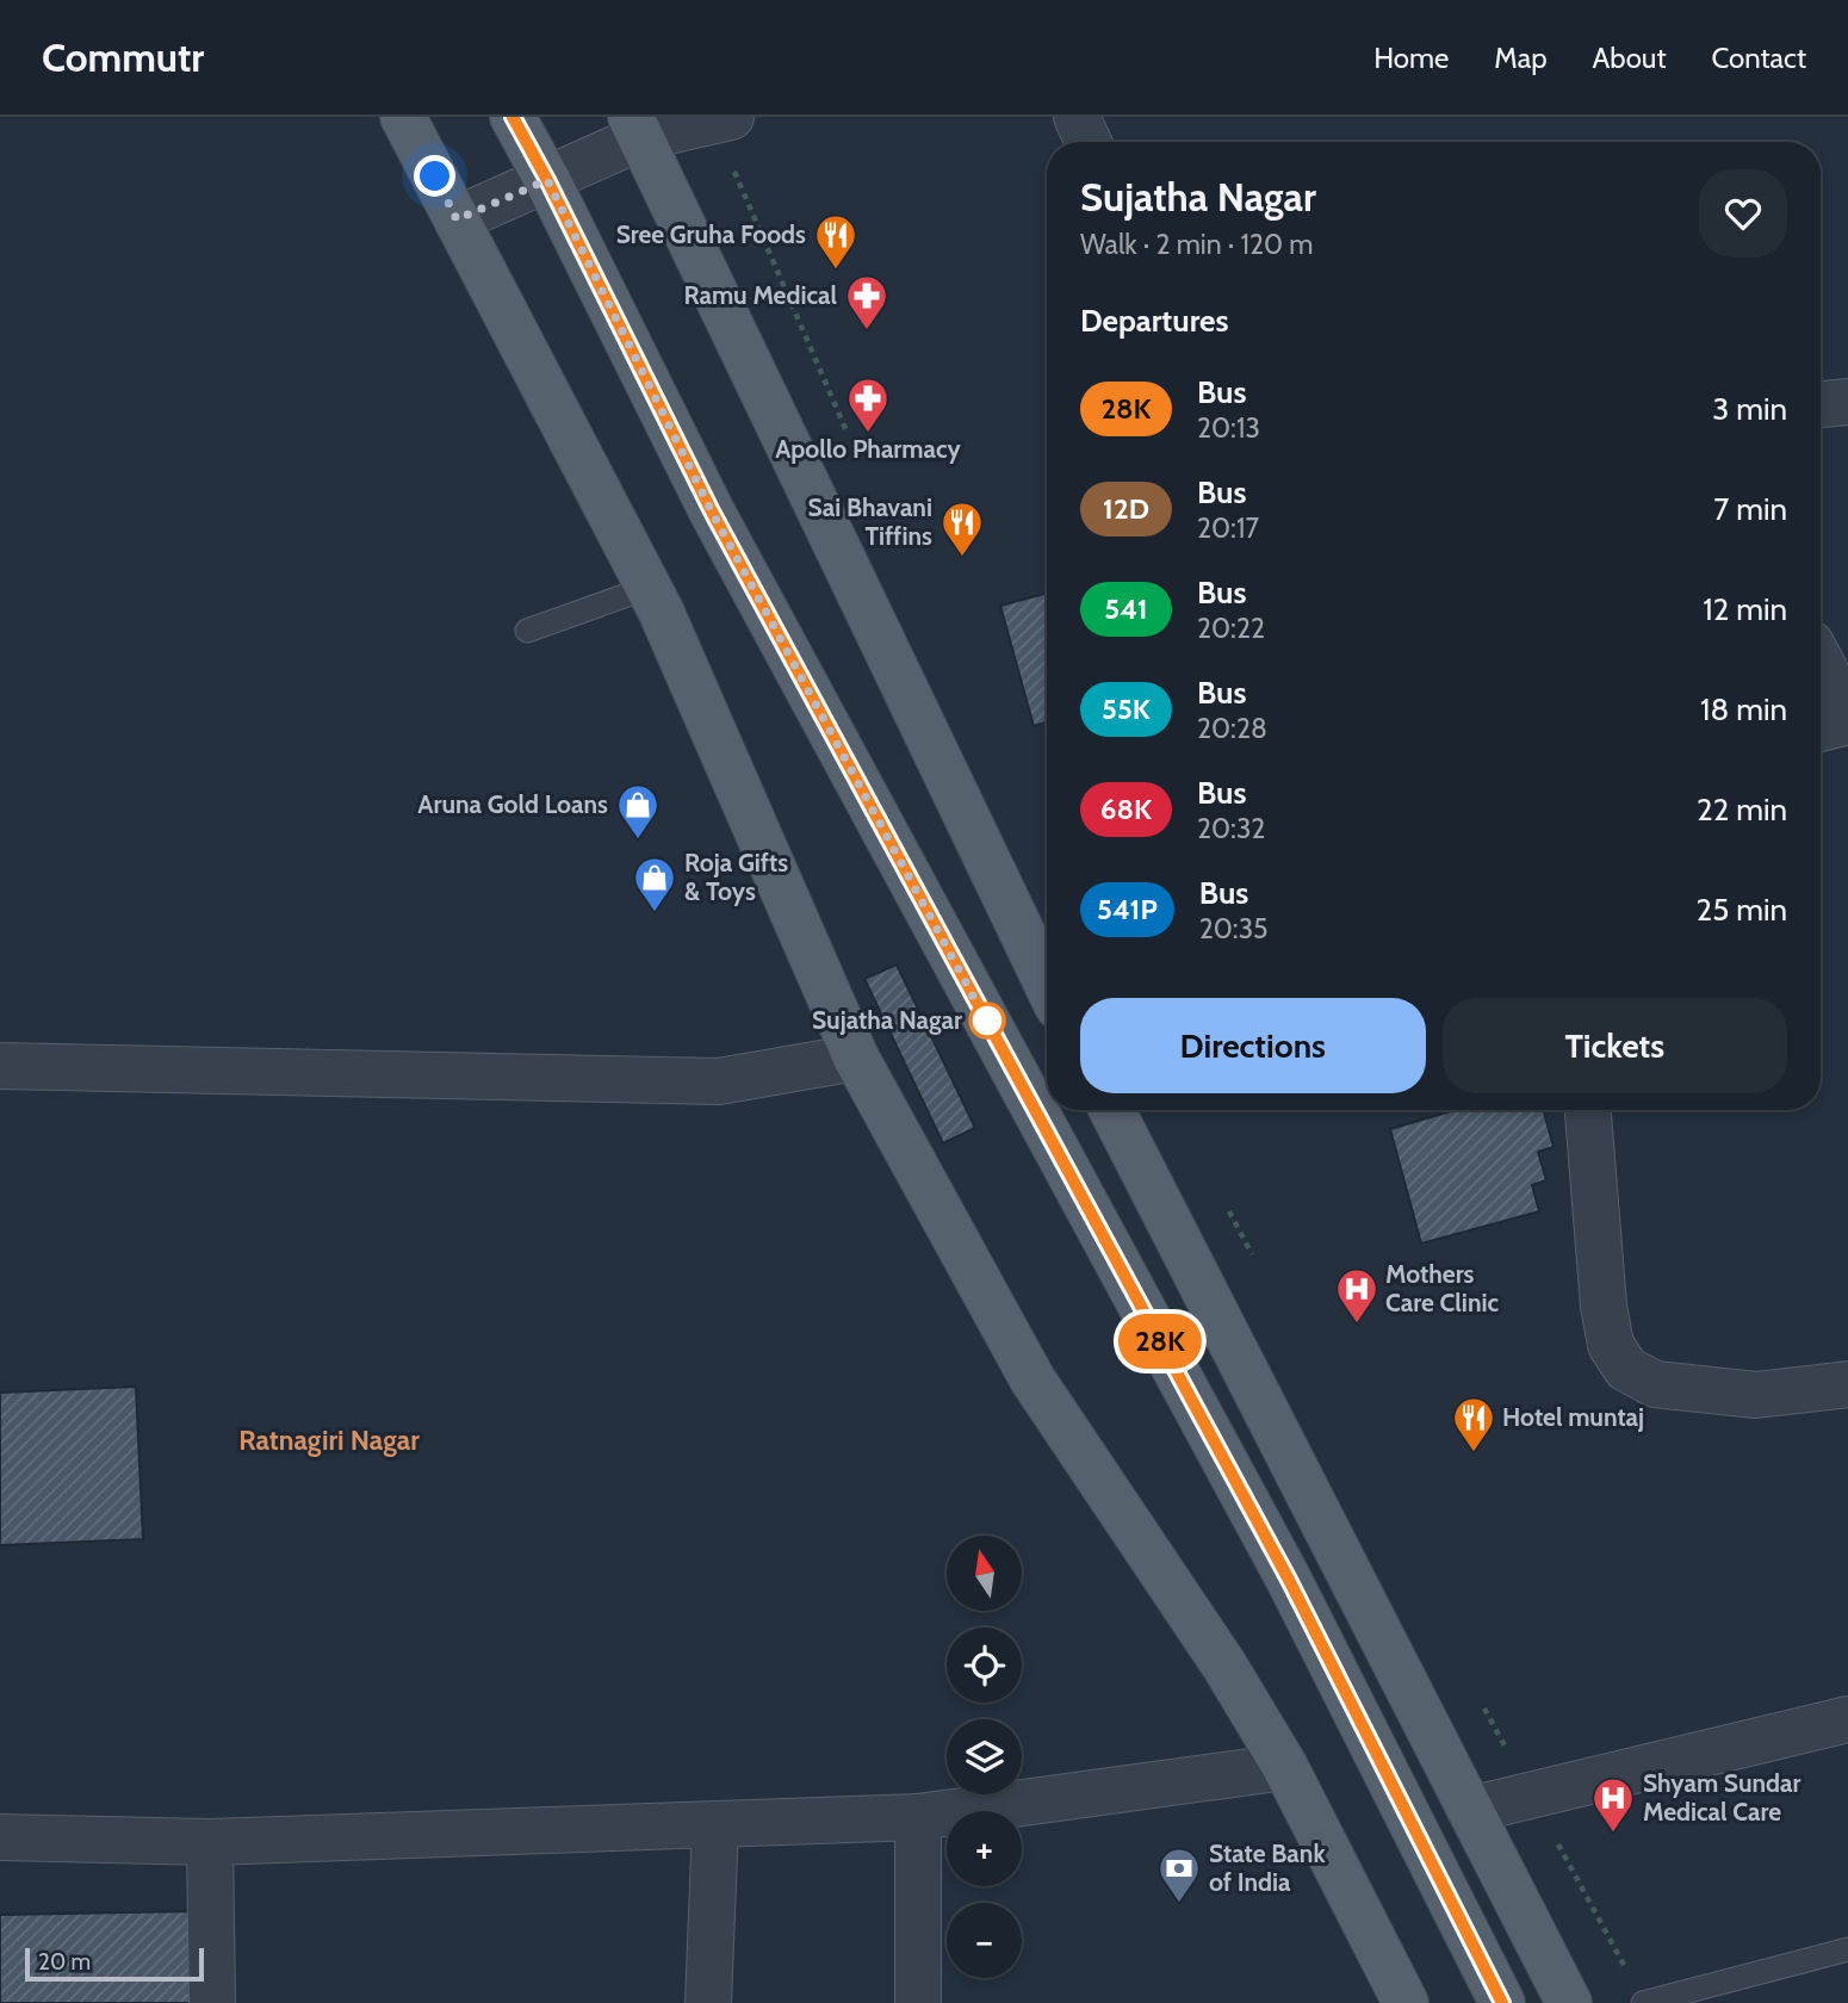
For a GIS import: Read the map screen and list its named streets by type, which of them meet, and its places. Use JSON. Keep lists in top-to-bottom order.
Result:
{
  "districts": ["Ratnagiri Nagar"],
  "places": {
    "restaurant": ["Sree Gruha Foods", "Sai Bhavani Tiffins", "Hotel muntaj"],
    "pharmacy": ["Ramu Medical", "Apollo Pharmacy"],
    "shop": ["Aruna Gold Loans", "Roja Gifts & Toys"],
    "other": ["Sujatha Nagar"],
    "hospital": ["Mothers Care Clinic", "Shyam Sundar Medical Care"],
    "bank": ["State Bank of India"]
  },
  "lines": ["bus line 28K"],
  "scale_bar": "20 m",
  "north": "top",
  "page": {
    "header": "Commutr",
    "nav": [
      "Home",
      "Map",
      "About",
      "Contact"
    ],
    "on_map": "28K",
    "heading": [
      ["Sujatha Nagar", "Walk · 2 min · 120 m"],
      "Departures"
    ],
    "list": [
      {
        "mark": "28K",
        "name": "Bus",
        "note": "20:13",
        "value": "3 min"
      },
      {
        "mark": "12D",
        "name": "Bus",
        "note": "20:17",
        "value": "7 min"
      },
      {
        "mark": "541",
        "name": "Bus",
        "note": "20:22",
        "value": "12 min"
      },
      {
        "mark": "55K",
        "name": "Bus",
        "note": "20:28",
        "value": "18 min"
      },
      {
        "mark": "68K",
        "name": "Bus",
        "note": "20:32",
        "value": "22 min"
      },
      {
        "mark": "541P",
        "name": "Bus",
        "note": "20:35",
        "value": "25 min"
      }
    ],
    "buttons": ["Directions", "Tickets"],
    "map_buttons": ["+", "−"],
    "scale": "20 m"
  }
}
